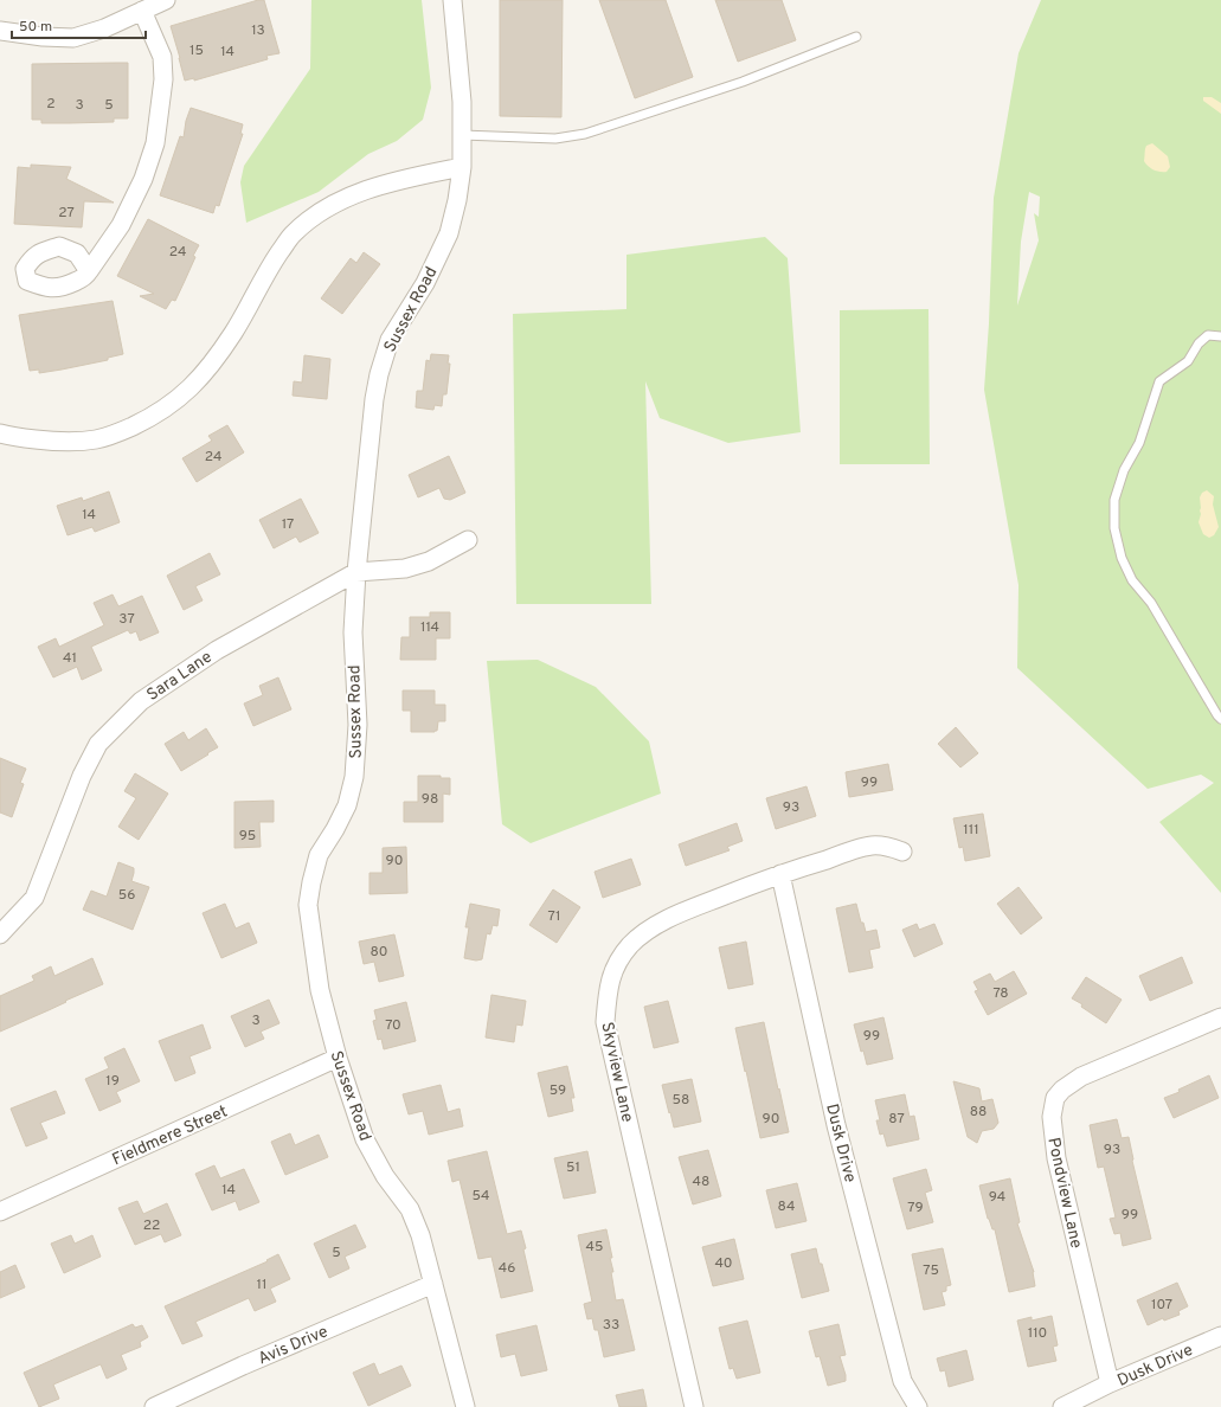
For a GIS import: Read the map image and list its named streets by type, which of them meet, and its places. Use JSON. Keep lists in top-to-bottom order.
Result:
{
  "streets": {
    "street": [
      "Sussex Road",
      "Sara Lane",
      "Skyview Lane",
      "Fieldmere Street",
      "Dusk Drive",
      "Pondview Lane",
      "Avis Drive"
    ]
  },
  "crossings": [
    ["Sussex Road", "Sara Lane"],
    ["Sussex Road", "Fieldmere Street"],
    ["Sussex Road", "Avis Drive"],
    ["Skyview Lane", "Dusk Drive"],
    ["Dusk Drive", "Pondview Lane"]
  ],
  "house_numbers": [
    "13",
    "15",
    "14",
    "2",
    "3",
    "5",
    "27",
    "24",
    "24",
    "14",
    "17",
    "37",
    "114",
    "41",
    "99",
    "98",
    "93",
    "111",
    "95",
    "90",
    "56",
    "71",
    "80",
    "78",
    "3",
    "70",
    "99",
    "19",
    "59",
    "58",
    "88",
    "90",
    "87",
    "93",
    "51",
    "48",
    "14",
    "54",
    "94",
    "84",
    "79",
    "99",
    "22",
    "45",
    "5",
    "40",
    "46",
    "75",
    "11",
    "107",
    "33",
    "110"
  ],
  "scale_bar": "50 m"
}
